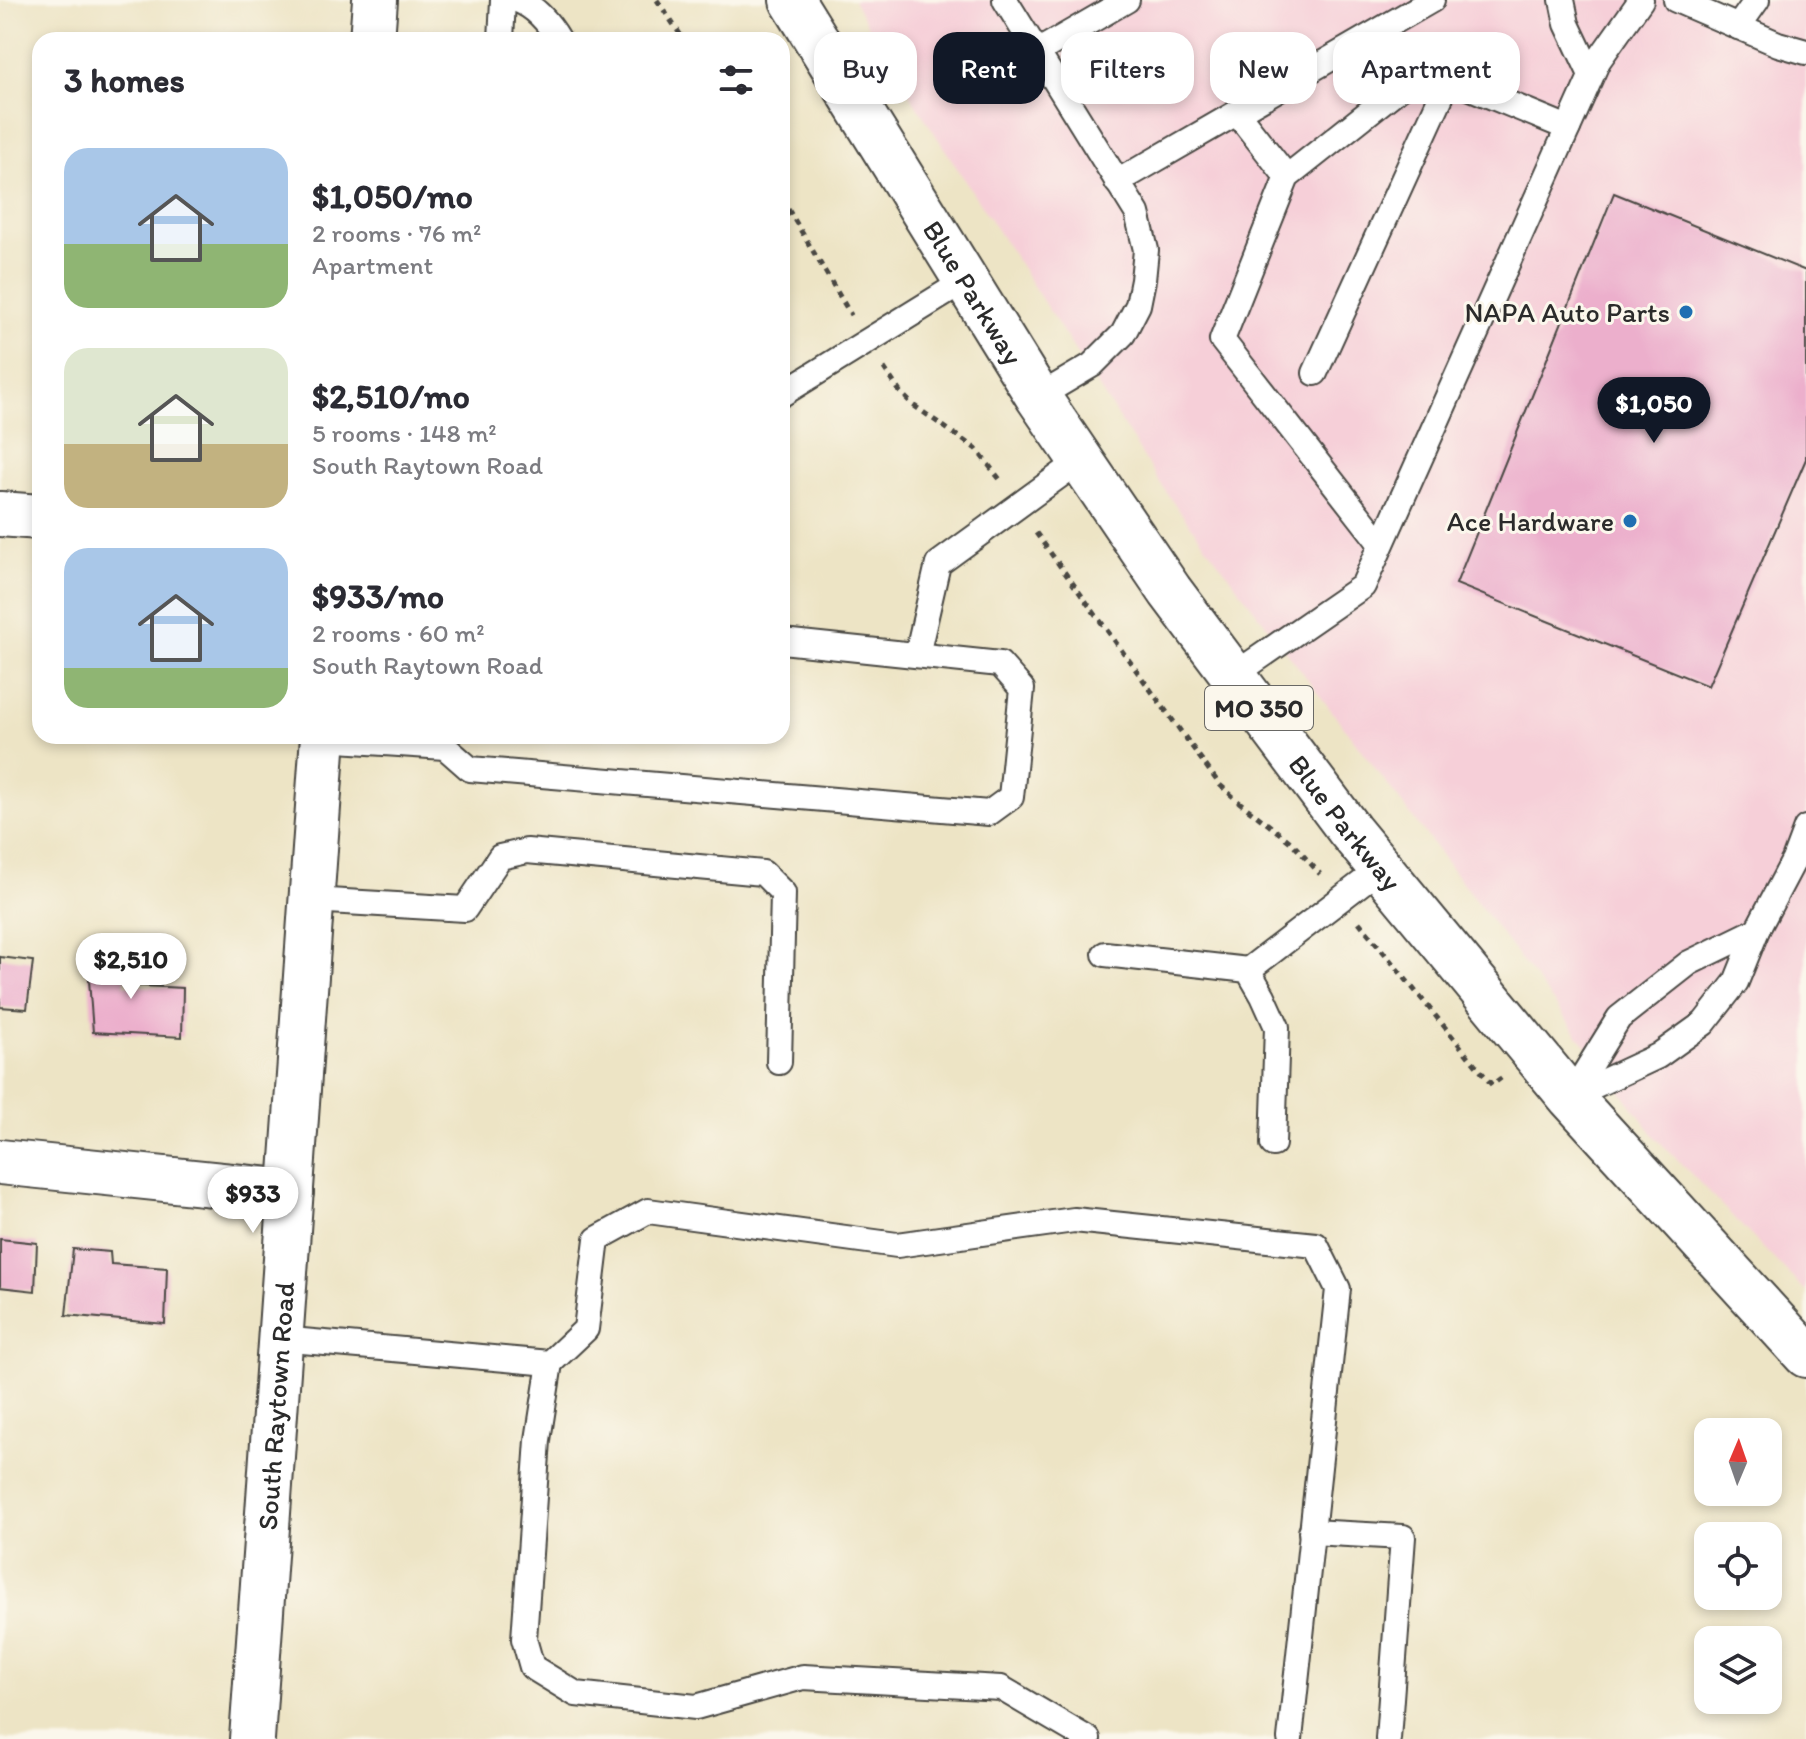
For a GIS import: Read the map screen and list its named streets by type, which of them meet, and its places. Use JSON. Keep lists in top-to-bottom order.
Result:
{
  "streets": {
    "main road": ["Blue Parkway", "MO 350", "South Raytown Road"]
  },
  "places": ["NAPA Auto Parts", "Ace Hardware"],
  "north": "top",
  "page": {
    "chip": [
      "Buy",
      "Rent",
      "Filters",
      "New",
      "Apartment"
    ],
    "heading": "3 homes",
    "list": [
      {
        "name": "$1,050/mo",
        "note": "2 rooms · 76 m² · Apartment"
      },
      {
        "name": "$2,510/mo",
        "note": "5 rooms · 148 m² · South Raytown Road"
      },
      {
        "name": "$933/mo",
        "note": "2 rooms · 60 m² · South Raytown Road"
      }
    ],
    "price": ["$1,050", "$2,510", "$933"]
  }
}
